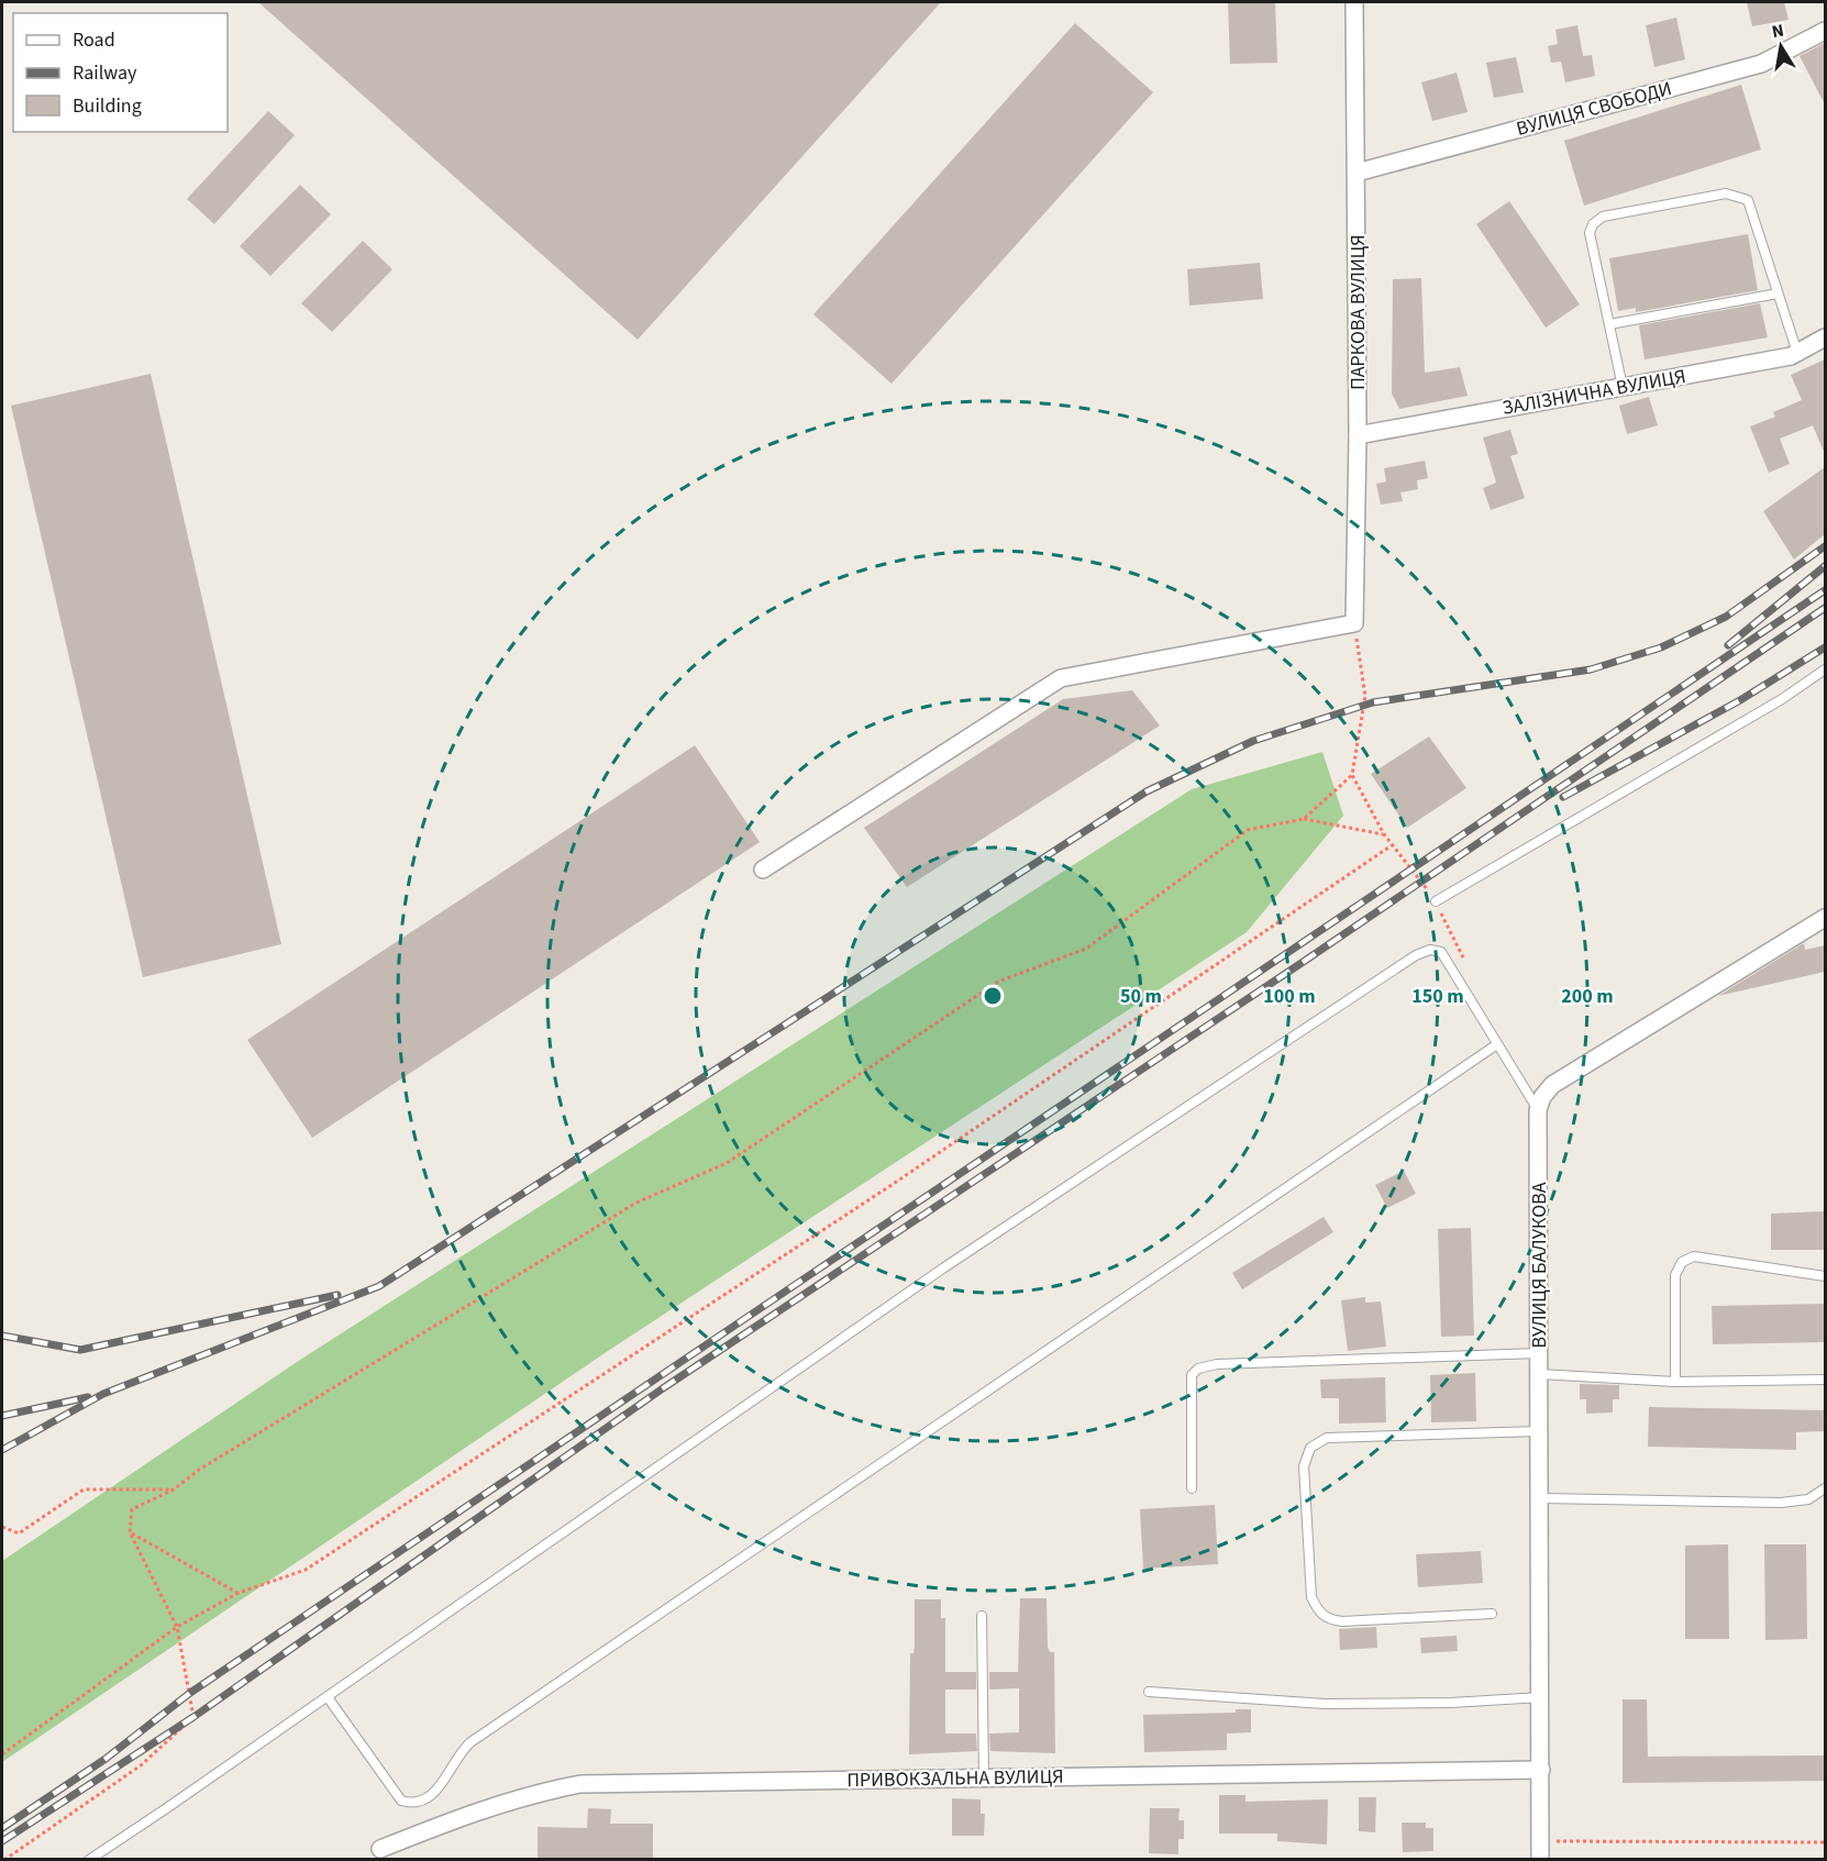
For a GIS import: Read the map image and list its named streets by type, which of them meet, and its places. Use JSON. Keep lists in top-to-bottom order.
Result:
{
  "streets": {
    "street": [
      "ВУЛИЦЯ СВОБОДИ",
      "ПАРКОВА ВУЛИЦЯ",
      "ЗАЛІЗНИЧНА ВУЛИЦЯ",
      "ВУЛИЦЯ БАЛУКОВА",
      "ПРИВОКЗАЛЬНА ВУЛИЦЯ"
    ]
  },
  "crossings": [
    ["ВУЛИЦЯ СВОБОДИ", "ПАРКОВА ВУЛИЦЯ"],
    ["ПАРКОВА ВУЛИЦЯ", "ЗАЛІЗНИЧНА ВУЛИЦЯ"],
    ["ВУЛИЦЯ БАЛУКОВА", "ПРИВОКЗАЛЬНА ВУЛИЦЯ"]
  ],
  "legend": ["Road", "Railway", "Building"],
  "north": "top",
  "rings": [
    "50 m",
    "100 m",
    "150 m",
    "200 m"
  ]
}
